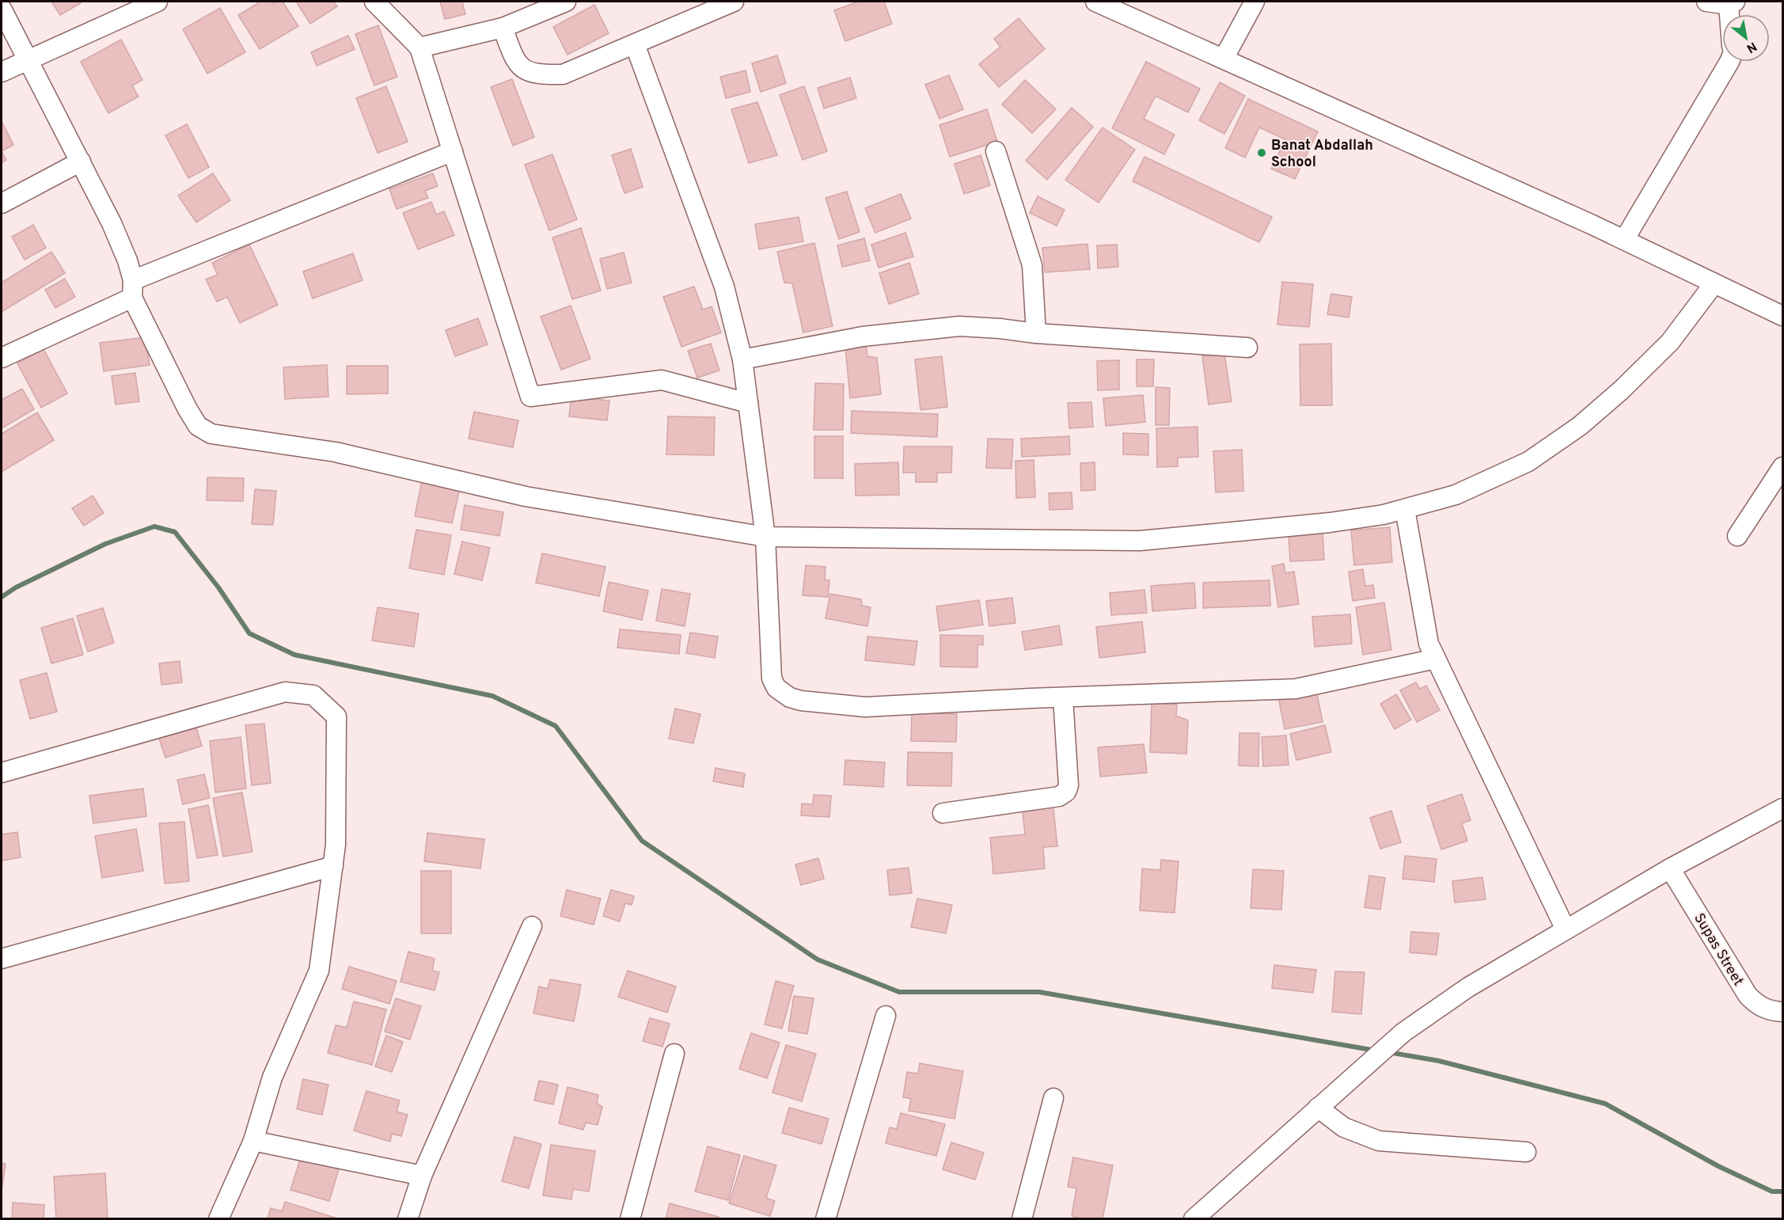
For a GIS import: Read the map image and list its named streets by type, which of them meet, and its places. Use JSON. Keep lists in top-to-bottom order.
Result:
{
  "streets": {
    "street": ["Supas Street"]
  },
  "places": ["Banat Abdallah School"],
  "north": "bottom right"
}
